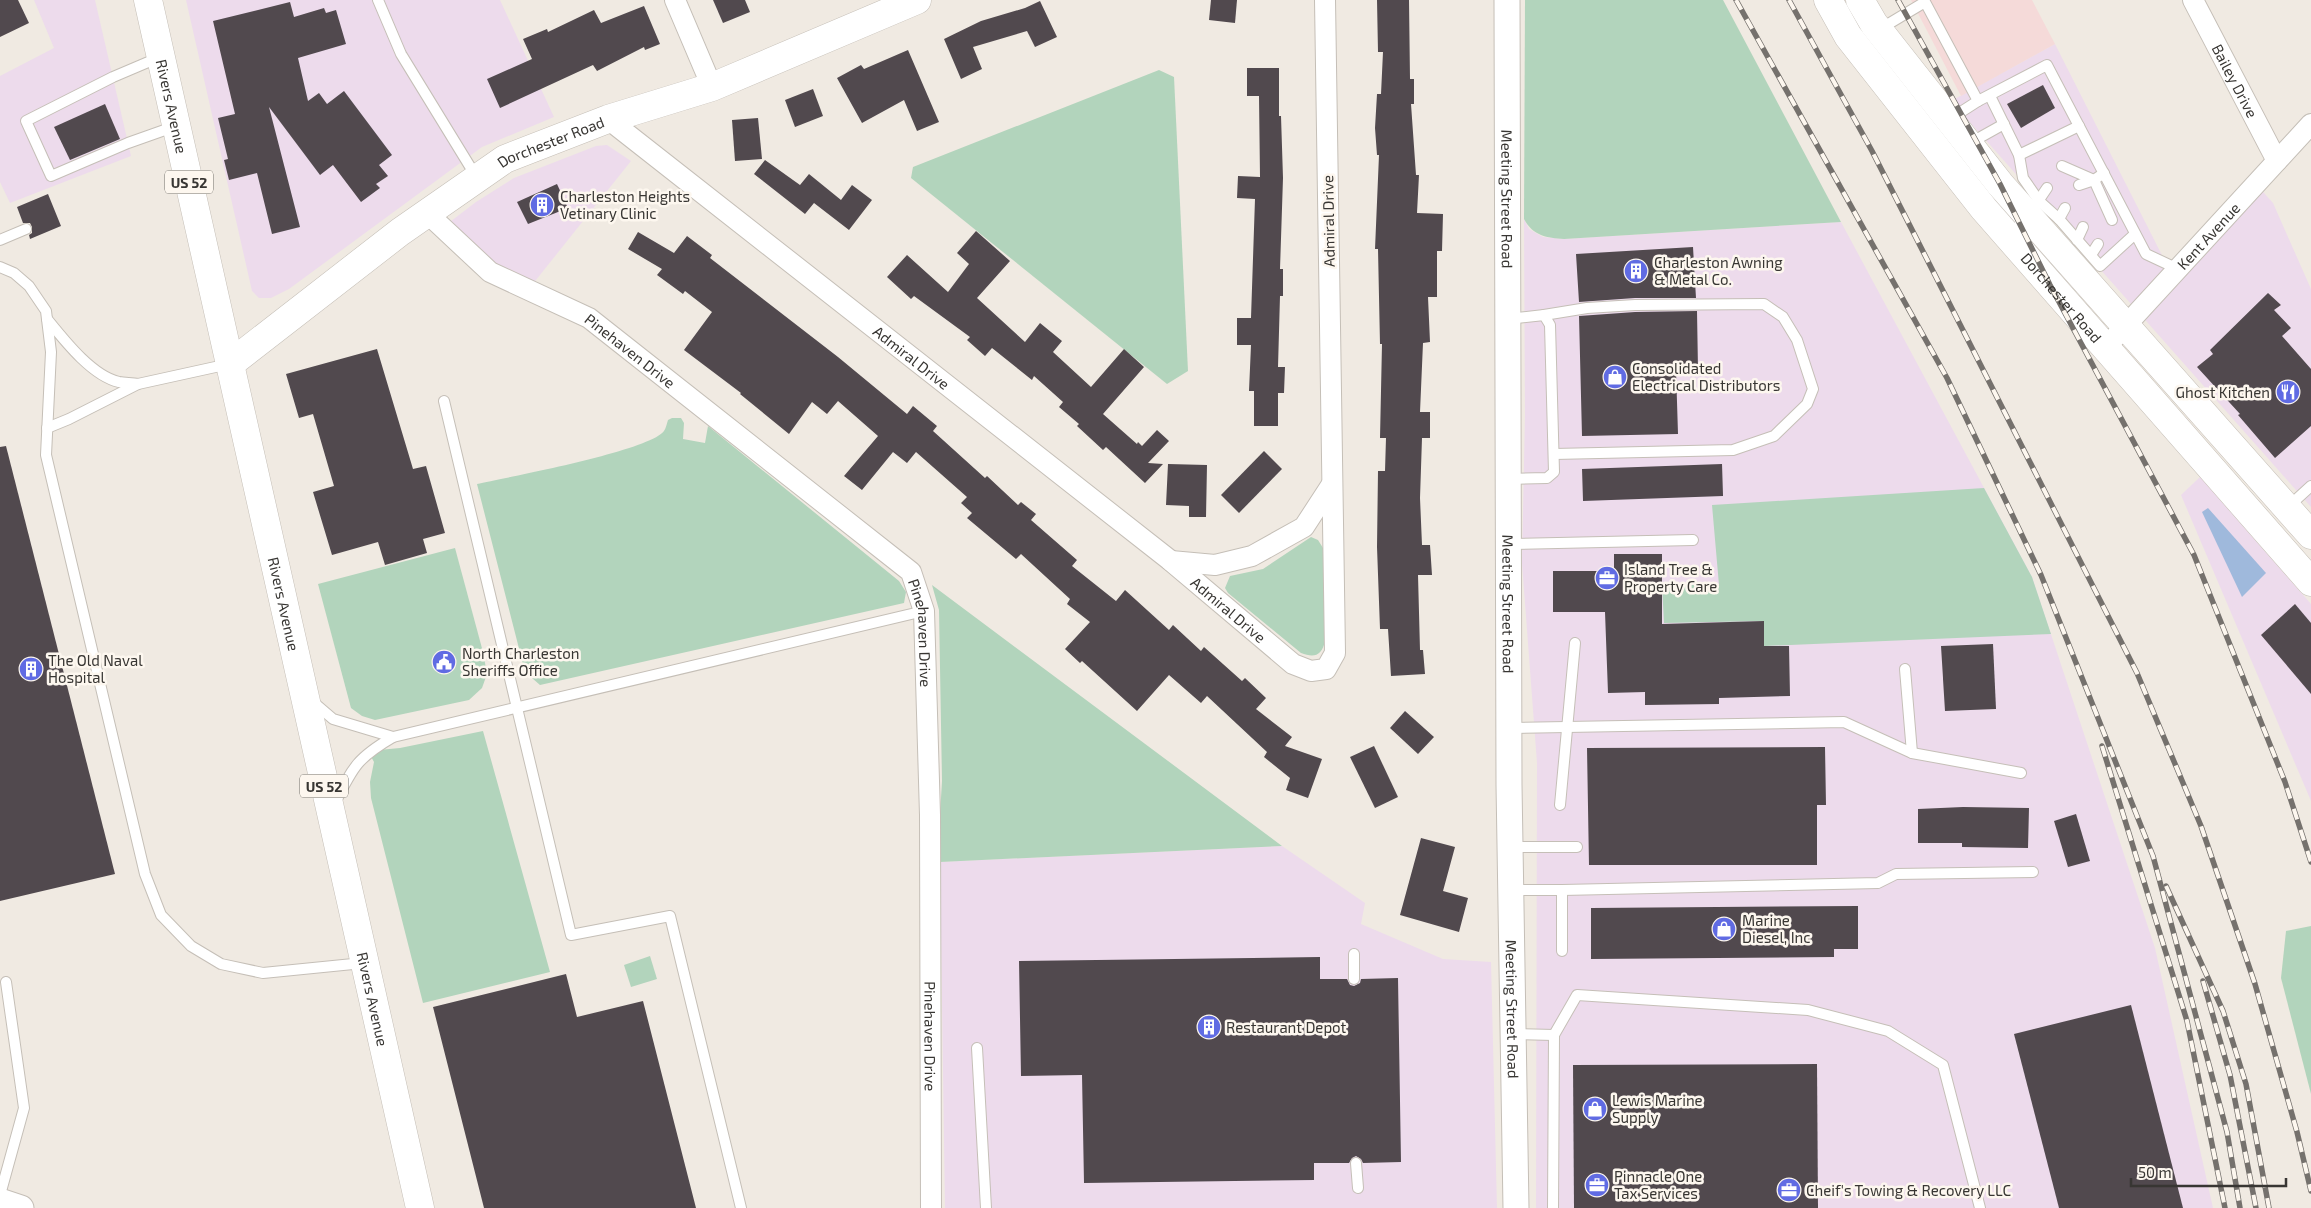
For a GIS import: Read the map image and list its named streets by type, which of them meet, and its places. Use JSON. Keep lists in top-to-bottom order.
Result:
{
  "streets": {
    "main road": ["Rivers Avenue", "Dorchester Road", "US 52"],
    "street": [
      "Bailey Drive",
      "Meeting Street Road",
      "Admiral Drive",
      "Kent Avenue",
      "Pinehaven Drive"
    ]
  },
  "crossings": [
    ["Bailey Drive", "Kent Avenue"],
    ["Rivers Avenue", "Dorchester Road"],
    ["Dorchester Road", "Admiral Drive"],
    ["Dorchester Road", "Kent Avenue"],
    ["Dorchester Road", "Pinehaven Drive"]
  ],
  "places": {
    "building": [
      "Charleston Heights Vetinary Clinic",
      "Charleston Awning & Metal Co.",
      "The Old Naval Hospital",
      "Restaurant Depot"
    ],
    "shop": ["Consolidated Electrical Distributors", "Marine Diesel, Inc", "Lewis Marine Supply"],
    "restaurant": ["Ghost Kitchen"],
    "office": ["Island Tree & Property Care", "Pinnacle One Tax Services", "Cheif's Towing & Recovery LLC"],
    "public building": ["North Charleston Sheriffs Office"]
  },
  "scale_bar": "50 m"
}
